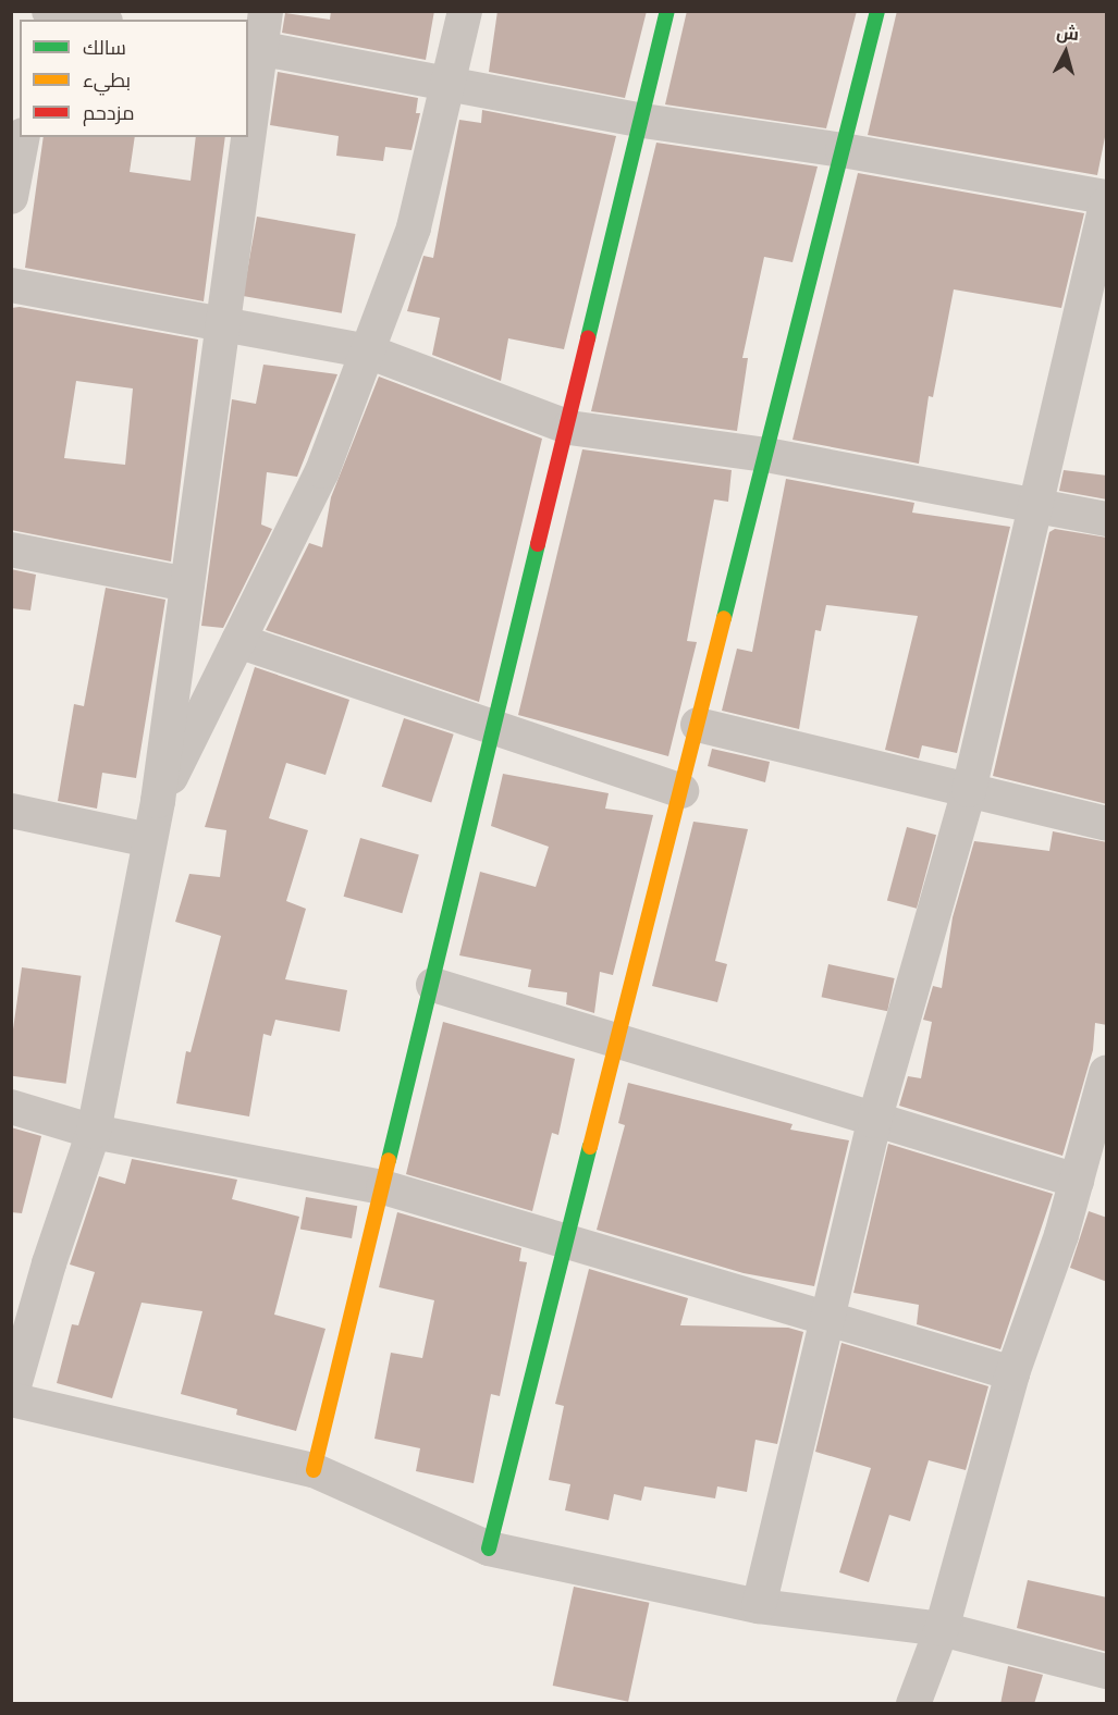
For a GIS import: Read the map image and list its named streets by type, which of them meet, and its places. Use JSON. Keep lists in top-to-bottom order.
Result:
{
  "legend": ["سالك", "بطيء", "مزدحم"],
  "north": "top"
}
